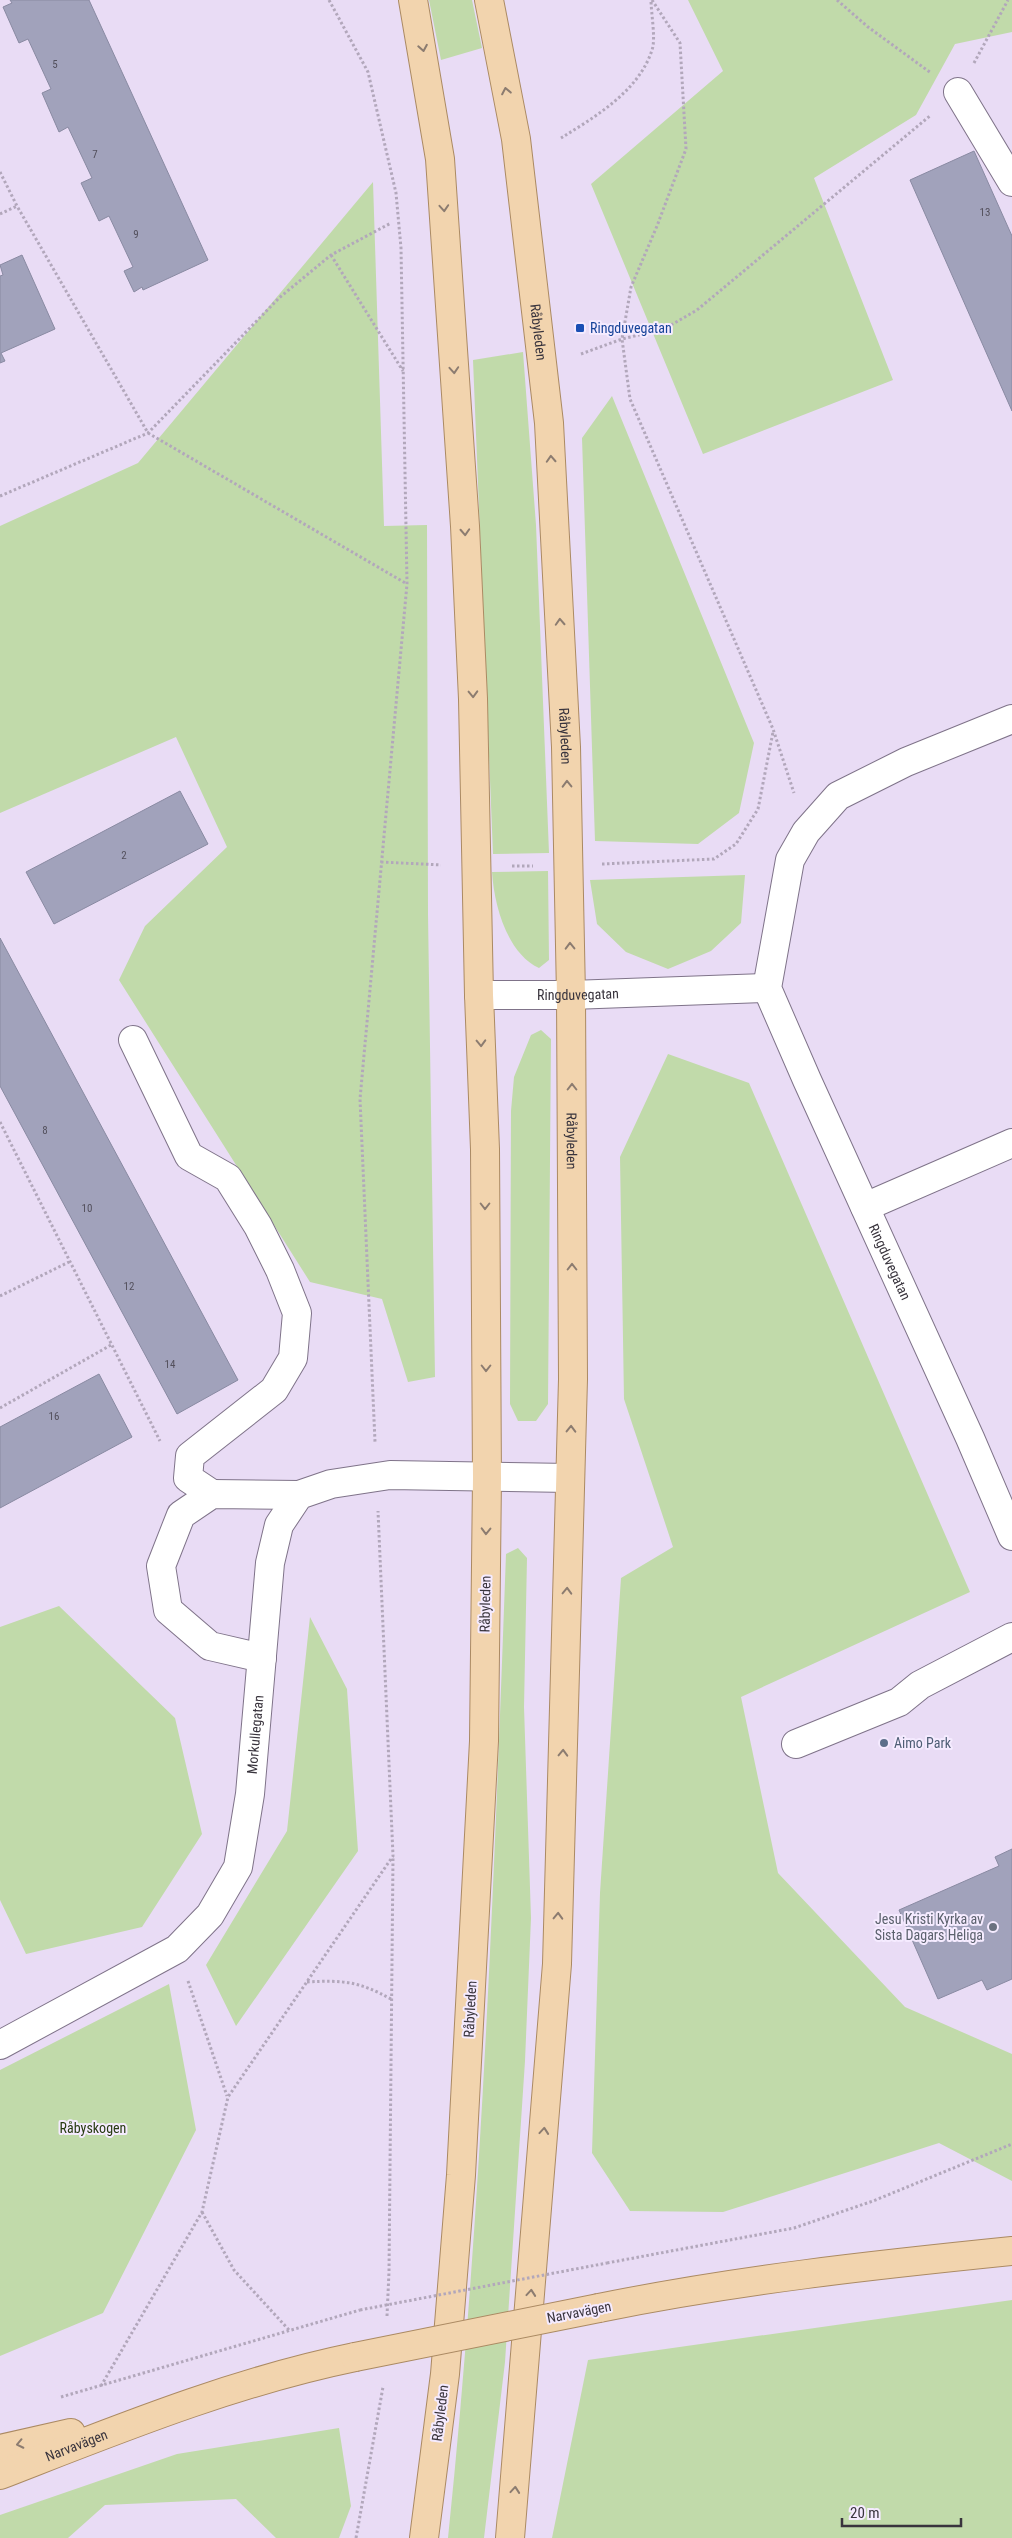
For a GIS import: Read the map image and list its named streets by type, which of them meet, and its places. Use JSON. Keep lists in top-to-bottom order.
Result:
{
  "streets": {
    "main road": ["Råbyleden", "Narvavägen"],
    "street": ["Ringduvegatan", "Morkullegatan"]
  },
  "crossings": [
    ["Råbyleden", "Ringduvegatan"]
  ],
  "parks": ["Råbyskogen"],
  "places": {
    "transit": ["Ringduvegatan"],
    "other": ["Aimo Park", "Jesu Kristi Kyrka av Sista Dagars Heliga"]
  },
  "house_numbers": [
    "5",
    "7",
    "13",
    "9",
    "2",
    "8",
    "10",
    "12",
    "14",
    "16"
  ],
  "scale_bar": "20 m"
}
